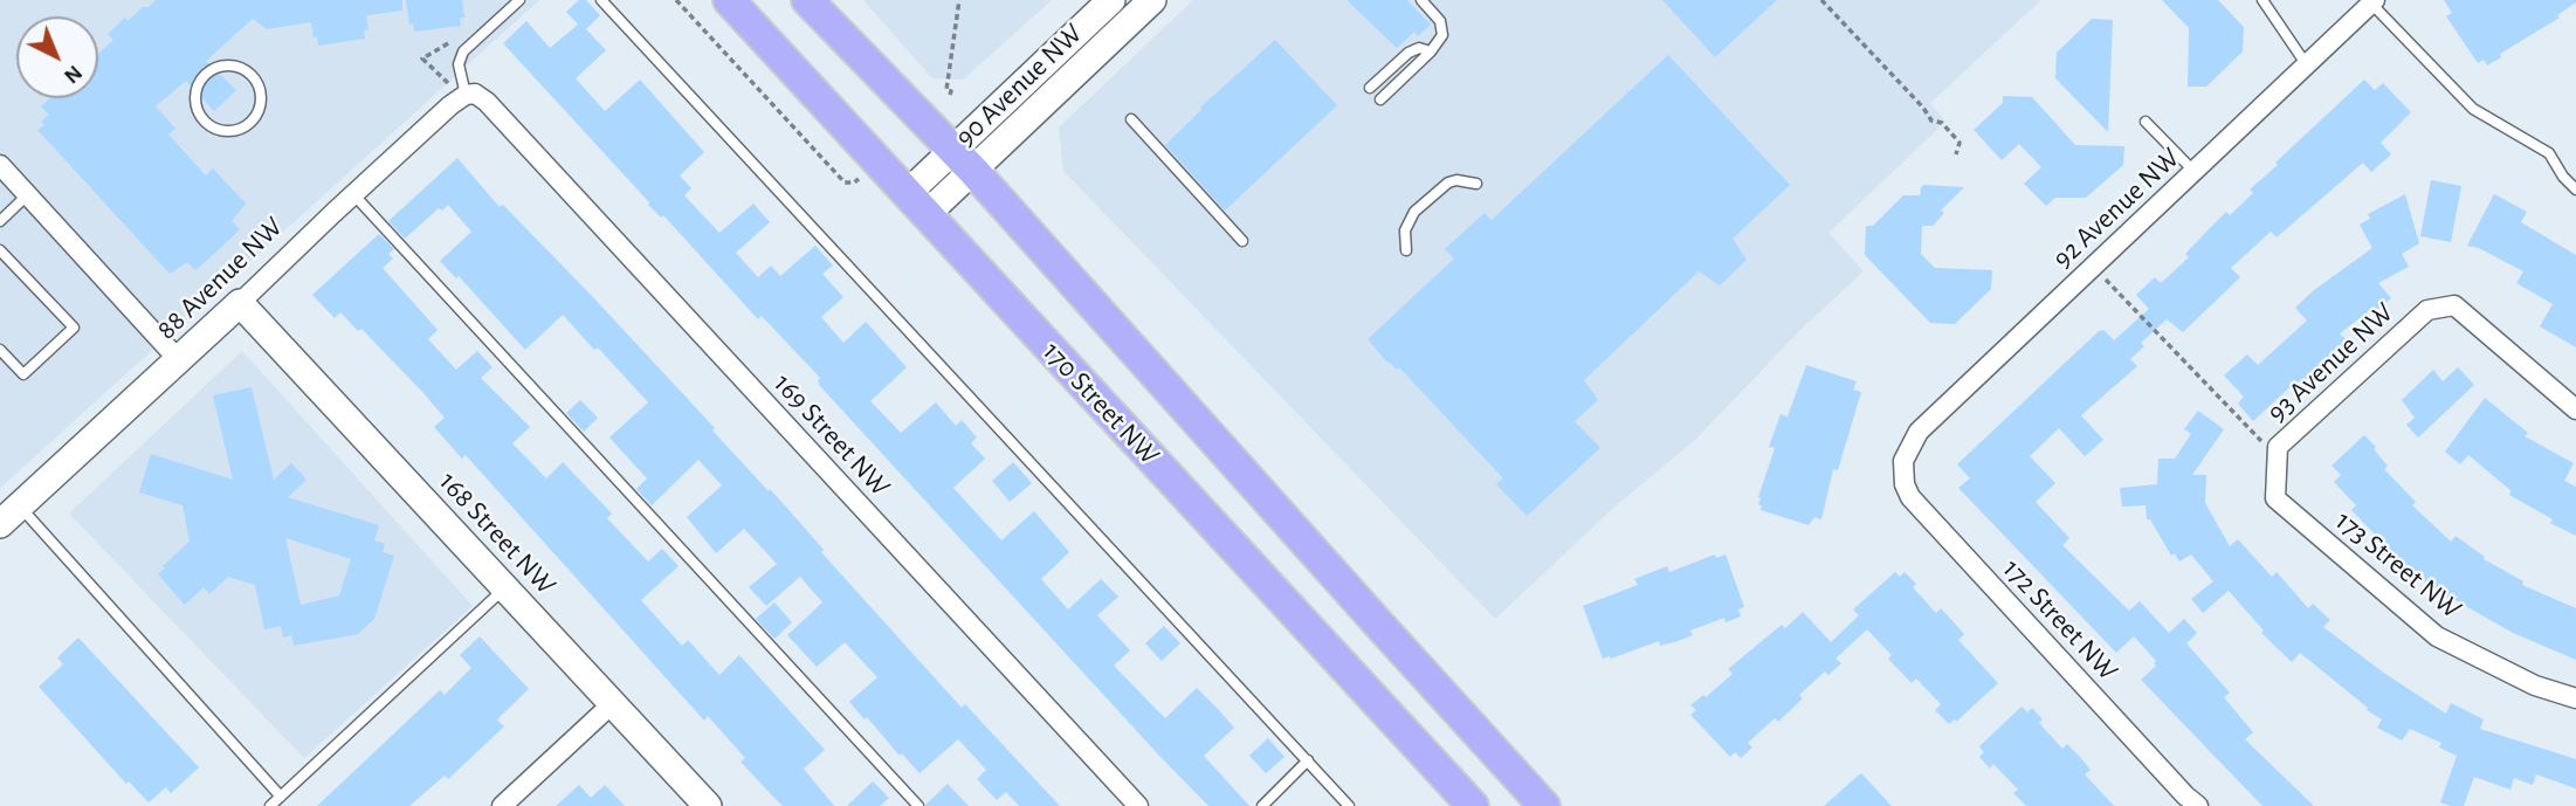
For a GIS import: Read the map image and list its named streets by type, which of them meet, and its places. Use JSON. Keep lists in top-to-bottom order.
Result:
{
  "streets": {
    "main road": ["170 Street NW"],
    "street": [
      "90 Avenue NW",
      "92 Avenue NW",
      "88 Avenue NW",
      "93 Avenue NW",
      "169 Street NW",
      "168 Street NW",
      "173 Street NW",
      "172 Street NW"
    ]
  },
  "crossings": [
    ["90 Avenue NW", "170 Street NW"],
    ["92 Avenue NW", "172 Street NW"],
    ["88 Avenue NW", "169 Street NW"],
    ["88 Avenue NW", "168 Street NW"],
    ["93 Avenue NW", "173 Street NW"]
  ],
  "north": "bottom right"
}
